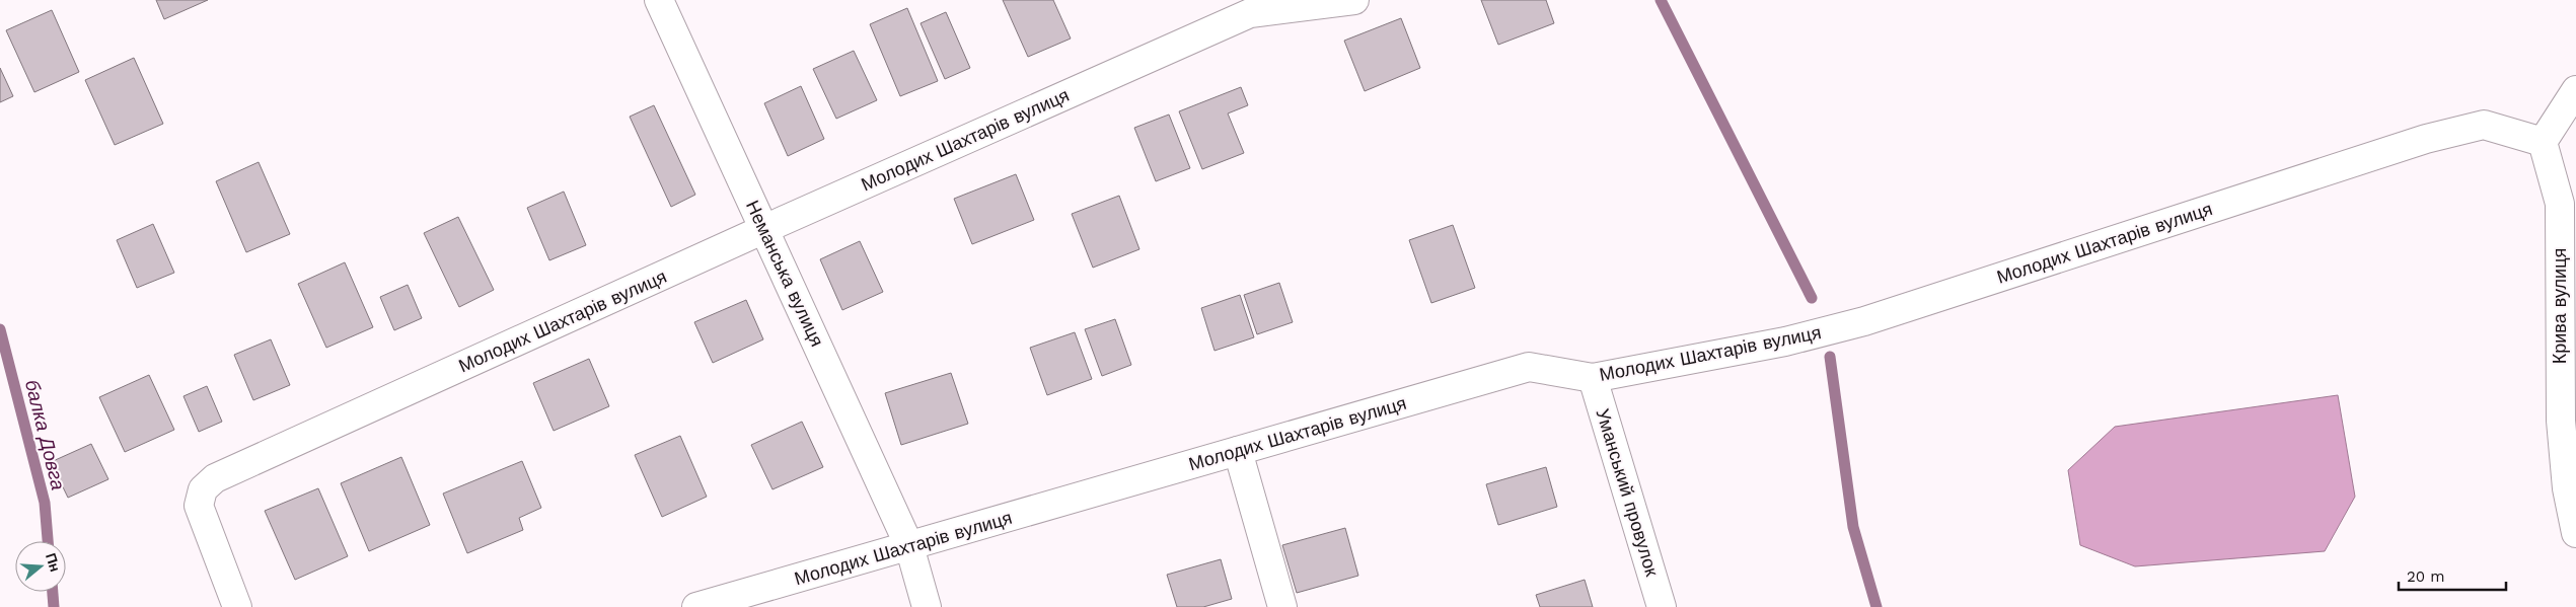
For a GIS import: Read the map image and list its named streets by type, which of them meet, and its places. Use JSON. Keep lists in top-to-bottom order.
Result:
{
  "streets": {
    "street": [
      "Молодих Шахтарів вулиця",
      "Неманська вулиця",
      "Крива вулиця",
      "Уманський провулок"
    ]
  },
  "crossings": [
    ["Молодих Шахтарів вулиця", "Неманська вулиця"],
    ["Молодих Шахтарів вулиця", "Крива вулиця"],
    ["Молодих Шахтарів вулиця", "Уманський провулок"]
  ],
  "water": ["балка Довга"],
  "scale_bar": "20 m",
  "north": "right"
}
